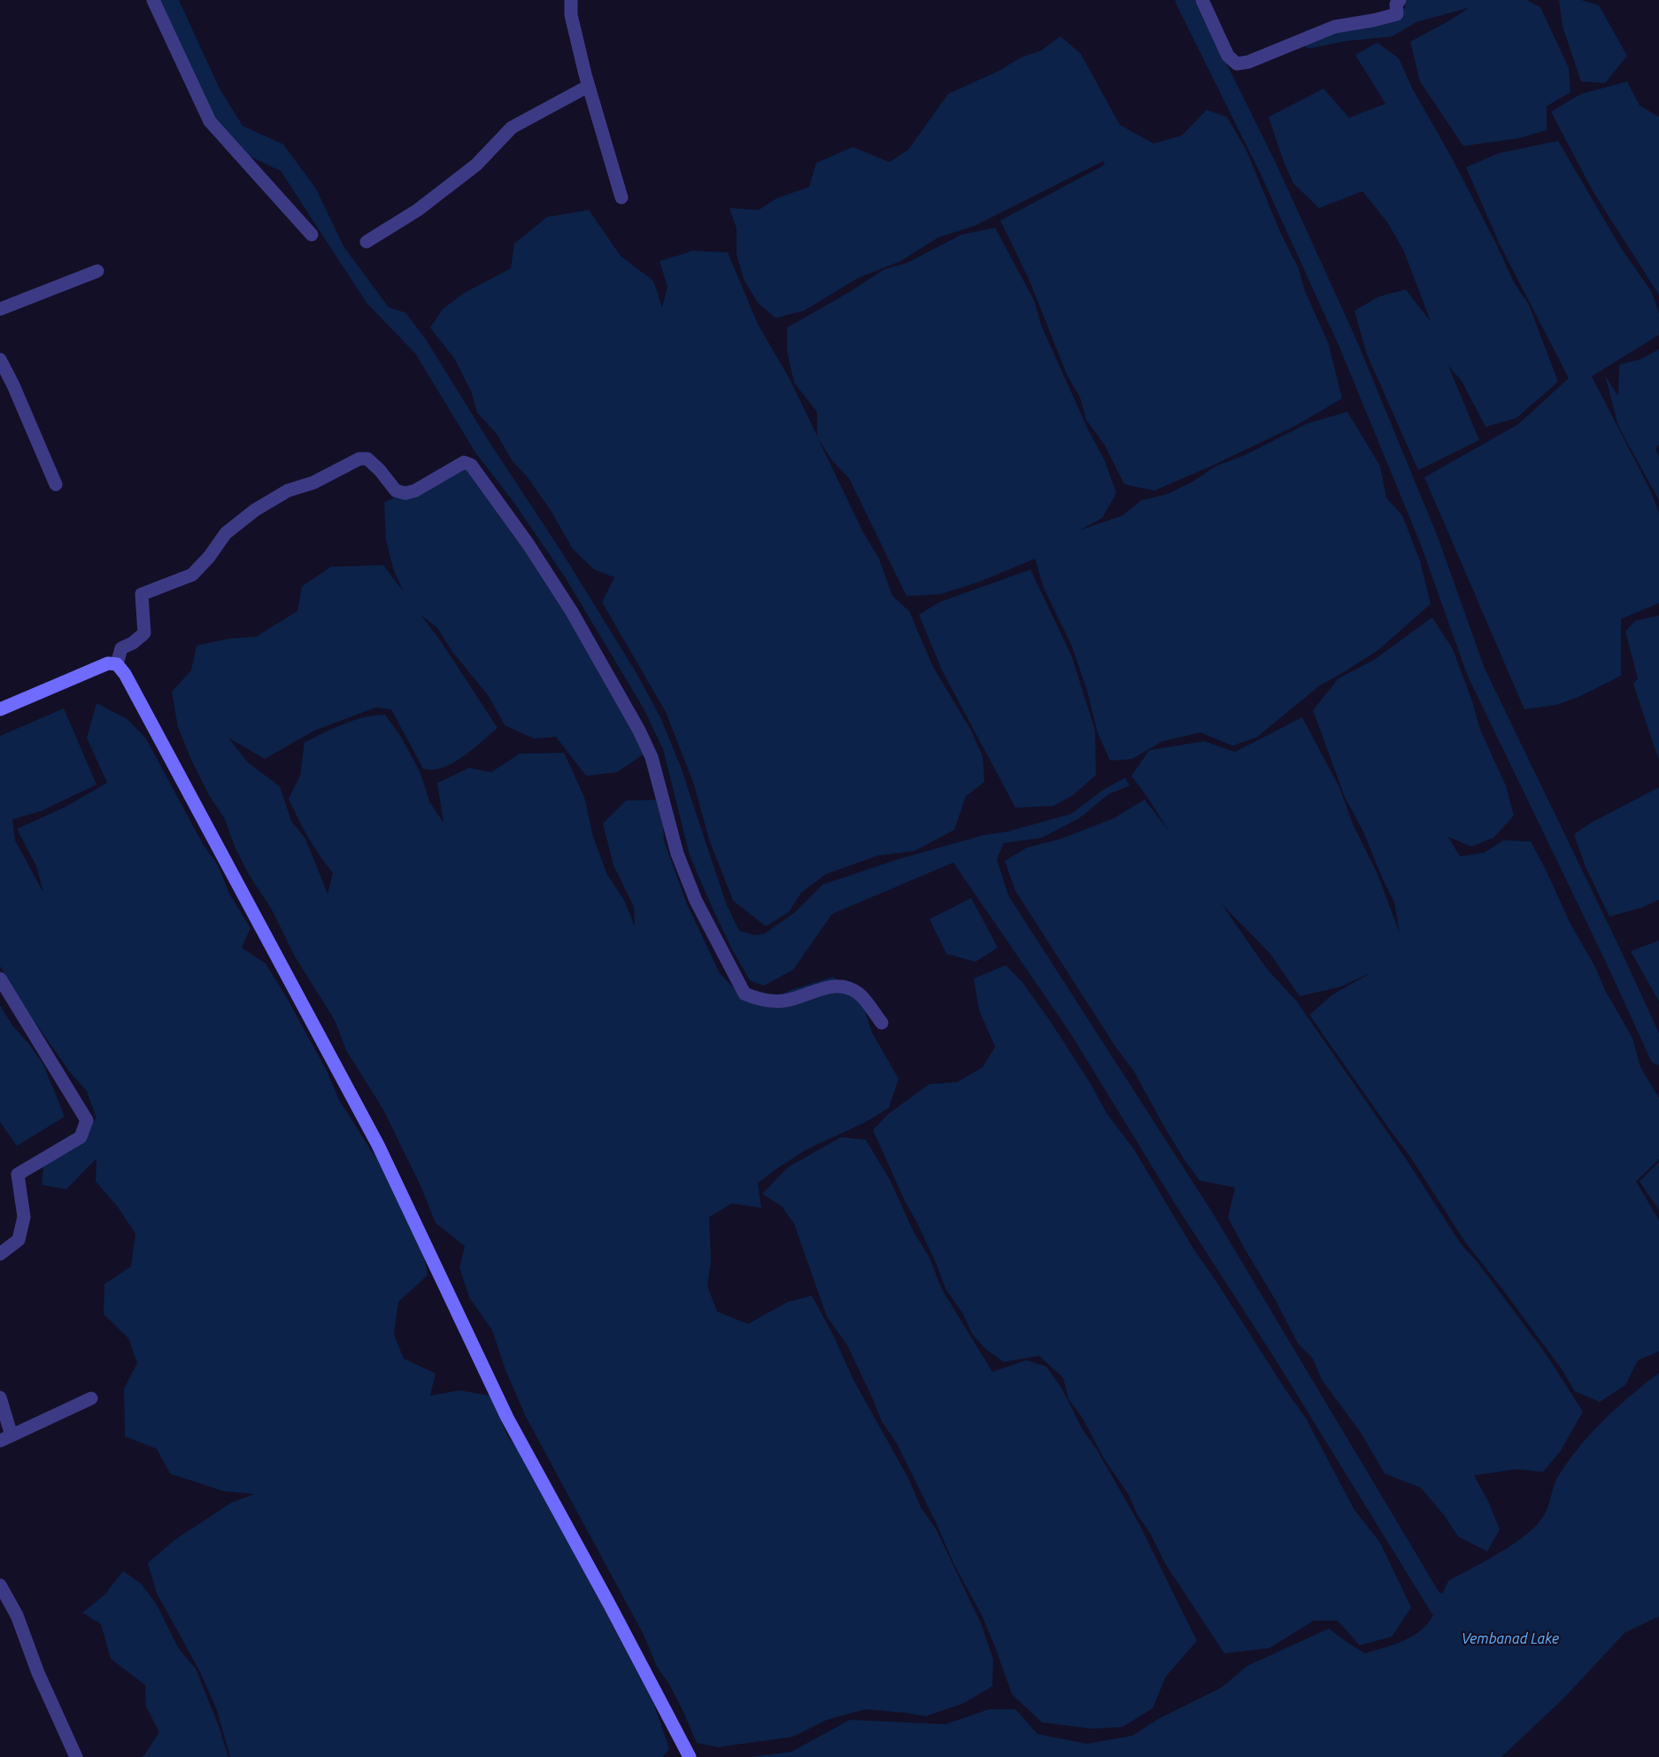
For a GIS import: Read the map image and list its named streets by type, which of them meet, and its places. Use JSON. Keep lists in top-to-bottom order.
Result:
{
  "water": ["Vembanad Lake"]
}
